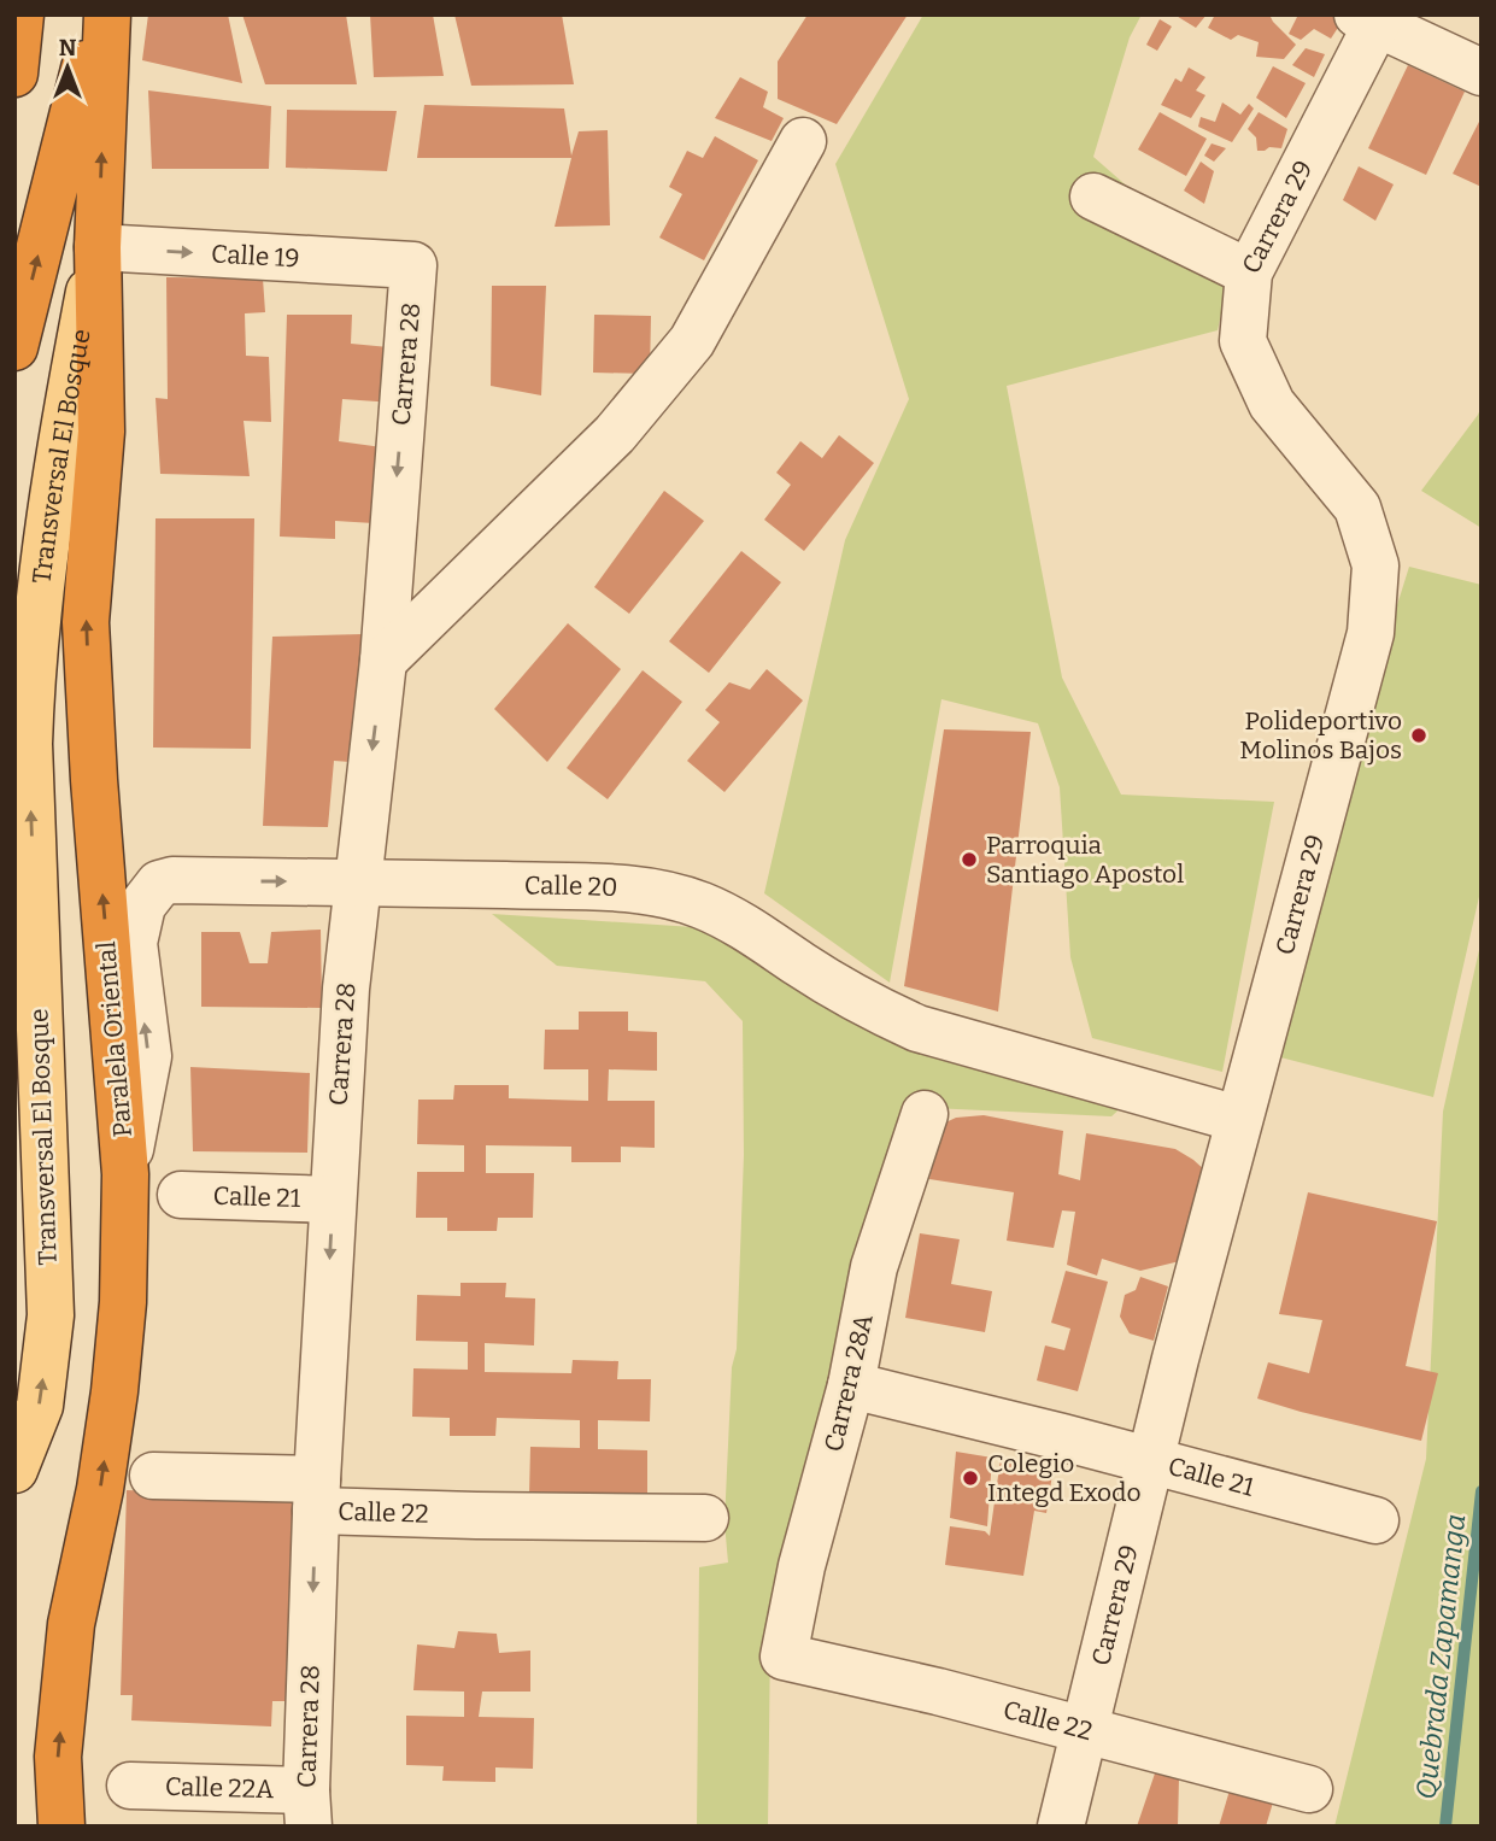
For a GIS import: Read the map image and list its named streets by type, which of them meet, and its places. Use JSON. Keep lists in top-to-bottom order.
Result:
{
  "streets": {
    "highway": ["Paralela Oriental"],
    "main road": ["Transversal El Bosque"],
    "street": [
      "Carrera 29",
      "Calle 19",
      "Carrera 28",
      "Calle 20",
      "Calle 21",
      "Carrera 28A",
      "Calle 22",
      "Calle 22A"
    ]
  },
  "crossings": [
    ["Carrera 29", "Calle 20"],
    ["Carrera 29", "Calle 21"],
    ["Carrera 29", "Calle 22"],
    ["Calle 19", "Carrera 28"],
    ["Calle 19", "Transversal El Bosque"],
    ["Calle 19", "Paralela Oriental"],
    ["Carrera 28", "Calle 20"],
    ["Carrera 28", "Calle 21"],
    ["Carrera 28", "Calle 22"],
    ["Carrera 28", "Calle 22A"],
    ["Transversal El Bosque", "Paralela Oriental"],
    ["Calle 20", "Paralela Oriental"],
    ["Calle 21", "Carrera 28A"],
    ["Carrera 28A", "Calle 22"]
  ],
  "one_way": [
    "Calle 19",
    "Carrera 28",
    "Transversal El Bosque",
    "Paralela Oriental"
  ],
  "water": ["Quebrada Zapamanga"],
  "places": ["Polideportivo Molinos Bajos", "Parroquia Santiago Apostol", "Colegio Integd Exodo"],
  "north": "top"
}
